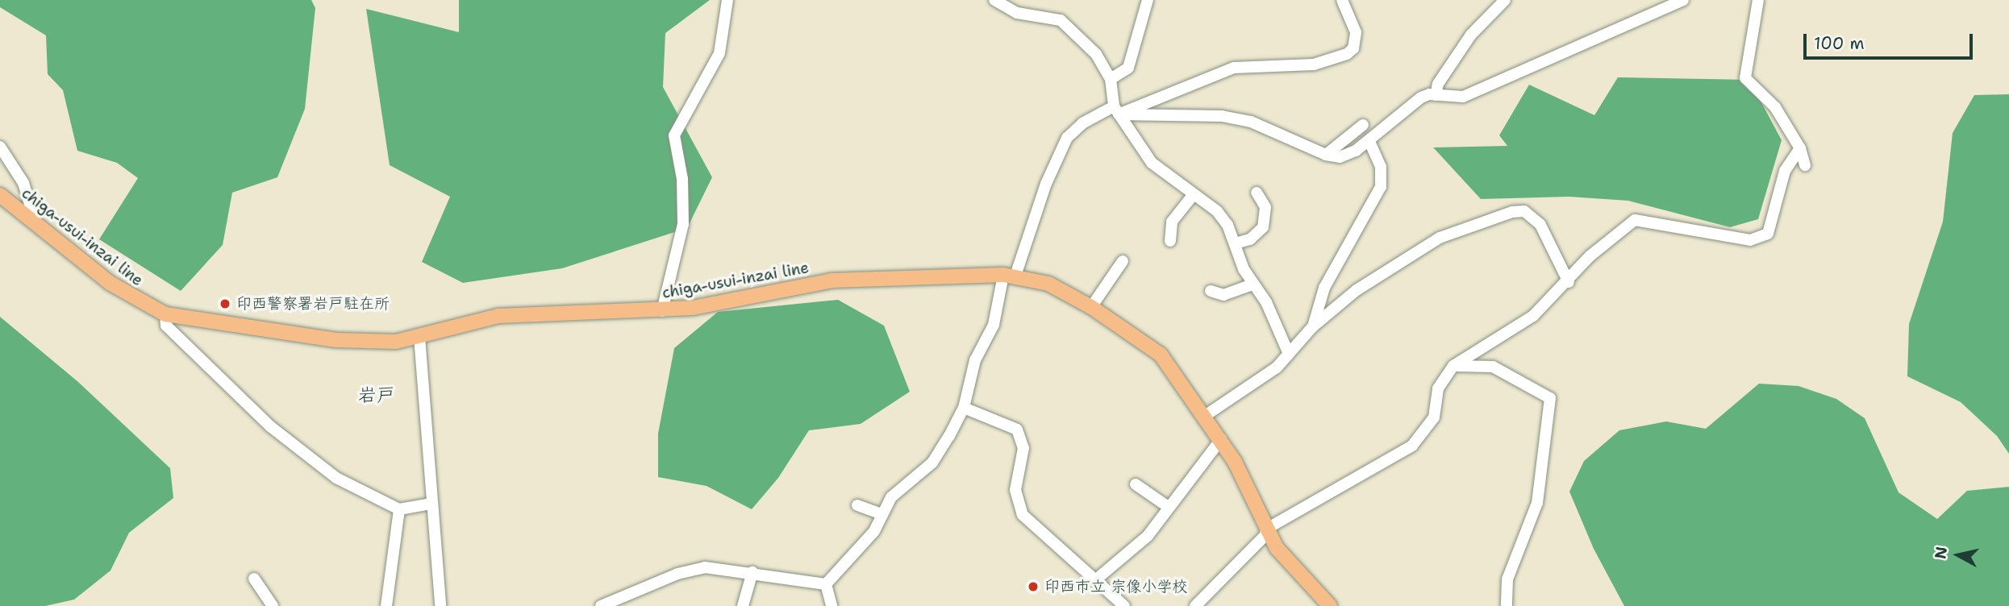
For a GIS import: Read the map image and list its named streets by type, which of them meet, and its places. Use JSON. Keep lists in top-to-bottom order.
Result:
{
  "streets": {
    "main road": ["chiga-usui-inzai line"]
  },
  "districts": ["岩戸"],
  "places": ["印西警察署岩戸駐在所", "印西市立 宗像小学校"],
  "scale_bar": "100 m",
  "north": "left"
}
